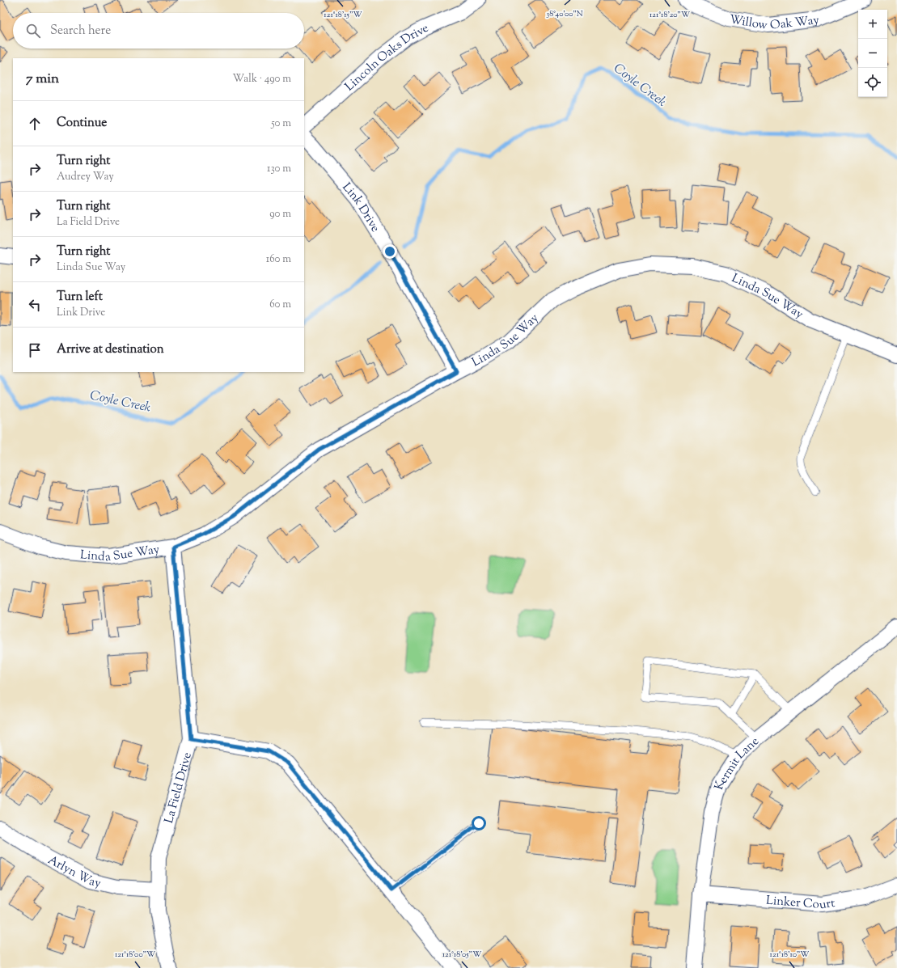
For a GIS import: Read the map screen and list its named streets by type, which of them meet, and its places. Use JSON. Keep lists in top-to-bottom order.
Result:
{
  "streets": {
    "street": [
      "Willow Oak Way",
      "Lincoln Oaks Drive",
      "Link Drive",
      "Linda Sue Way",
      "Kermit Lane",
      "La Field Drive",
      "Arlyn Way",
      "Linker Court"
    ]
  },
  "crossings": [
    ["Link Drive", "Linda Sue Way"],
    ["Linda Sue Way", "La Field Drive"],
    ["Kermit Lane", "Linker Court"],
    ["La Field Drive", "Arlyn Way"]
  ],
  "water": ["Coyle Creek"],
  "page": {
    "map_buttons": ["+", "−"],
    "search": "Search here",
    "heading": ["7 min", "Walk · 490 m"],
    "list": [
      ["Continue", "50 m"],
      ["Turn right", "Audrey Way", "130 m"],
      ["Turn right", "La Field Drive", "90 m"],
      ["Turn right", "Linda Sue Way", "160 m"],
      ["Turn left", "Link Drive", "60 m"],
      "Arrive at destination"
    ]
  },
  "coordinates": [
    "38°40'00\"N",
    "121°18'15\"W",
    "121°18'20\"W",
    "121°18'00\"W",
    "121°18'05\"W",
    "121°18'10\"W"
  ]
}
